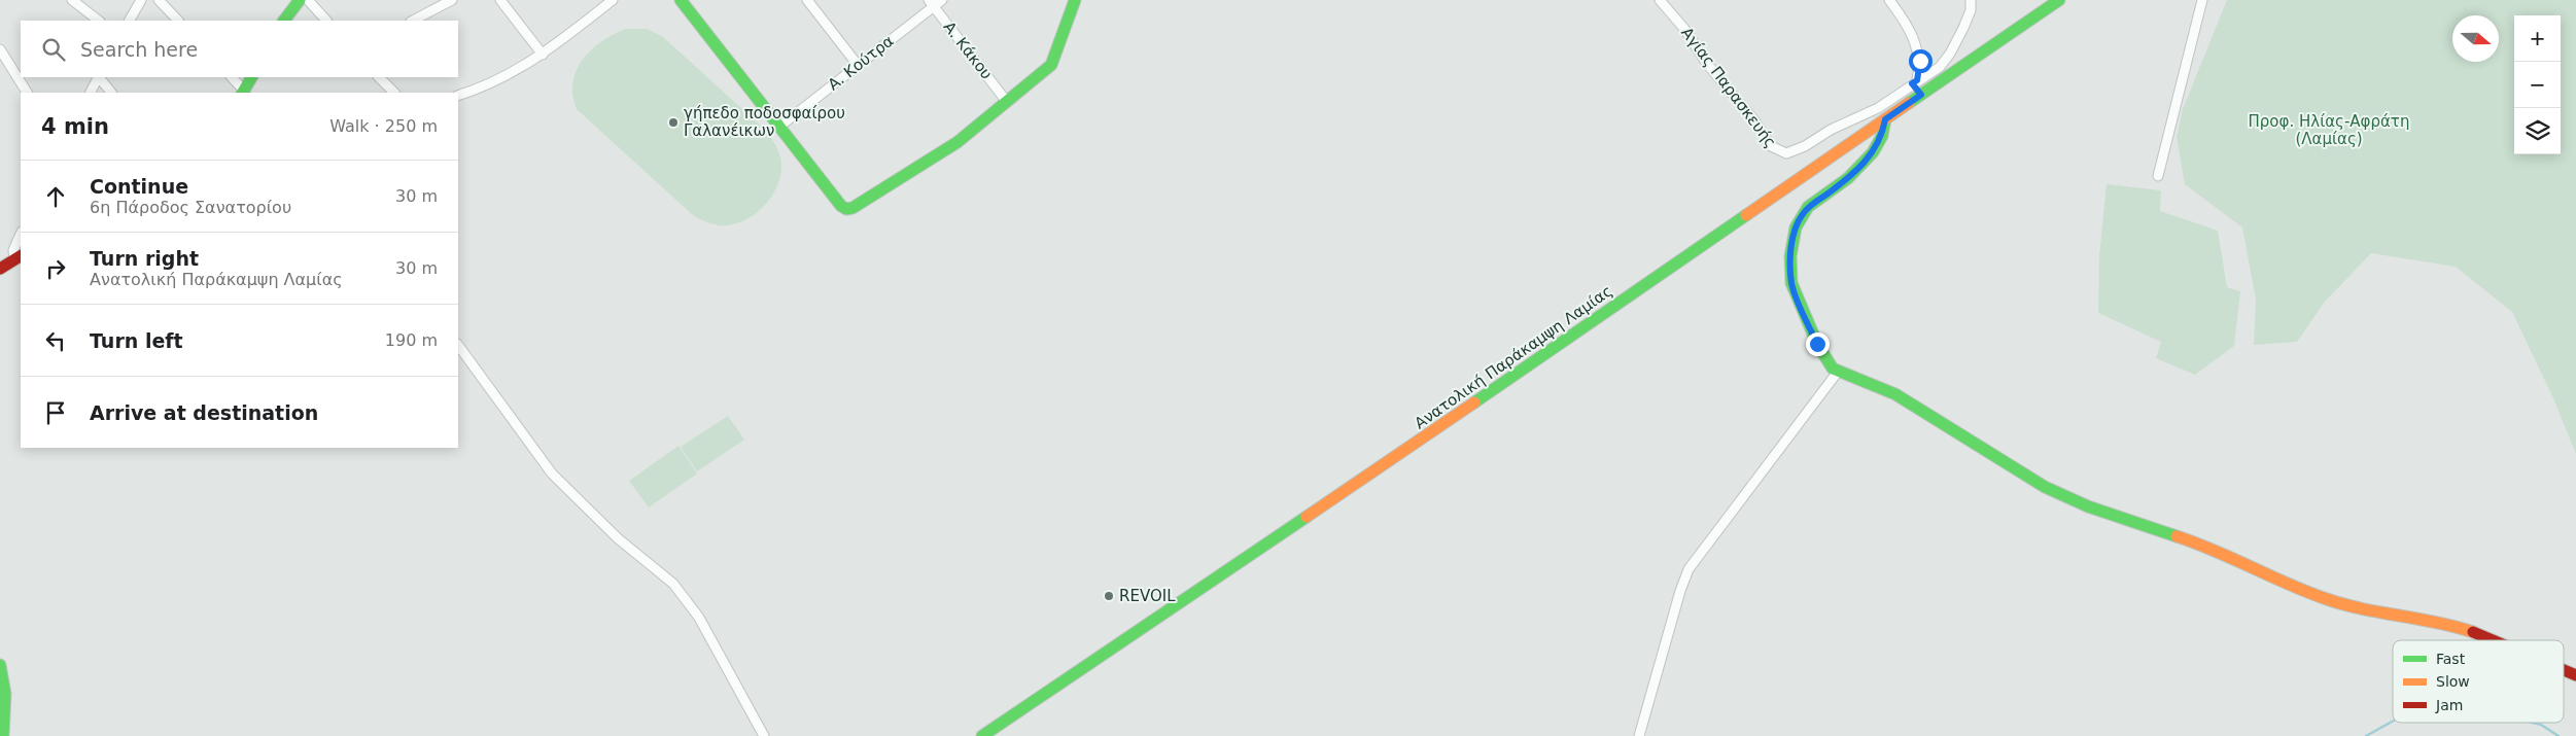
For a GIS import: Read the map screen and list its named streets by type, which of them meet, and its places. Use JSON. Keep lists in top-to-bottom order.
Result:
{
  "streets": {
    "street": [
      "Α. Κάκου",
      "Α. Κούτρα",
      "Αγίας Παρασκευής",
      "Ανατολική Παράκαμψη Λαμίας"
    ]
  },
  "crossings": [
    ["Α. Κάκου", "Α. Κούτρα"]
  ],
  "parks": ["Προφ. Ηλίας-Αφράτη (Λαμίας)"],
  "places": ["γήπεδο ποδοσφαίρου Γαλανέικων", "REVOIL"],
  "legend": ["Fast", "Slow", "Jam"],
  "north": "right",
  "page": {
    "map_buttons": ["+", "−"],
    "search": "Search here",
    "heading": ["4 min", "Walk · 250 m"],
    "list": [
      ["Continue", "6η Πάροδος Σανατορίου", "30 m"],
      ["Turn right", "Ανατολική Παράκαμψη Λαμίας", "30 m"],
      ["Turn left", "190 m"],
      "Arrive at destination"
    ]
  }
}
